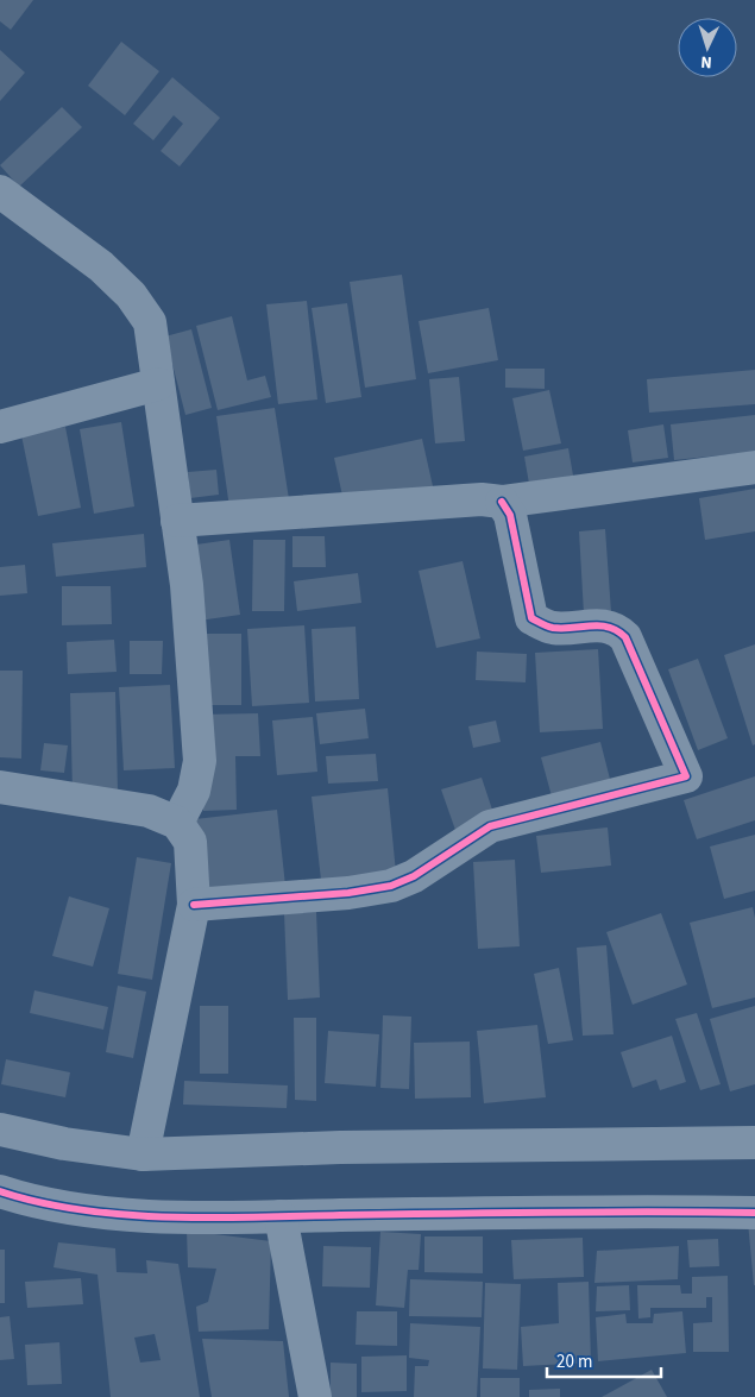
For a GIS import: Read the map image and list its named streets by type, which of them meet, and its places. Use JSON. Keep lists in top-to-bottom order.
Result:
{
  "scale_bar": "20 m",
  "north": "bottom"
}
